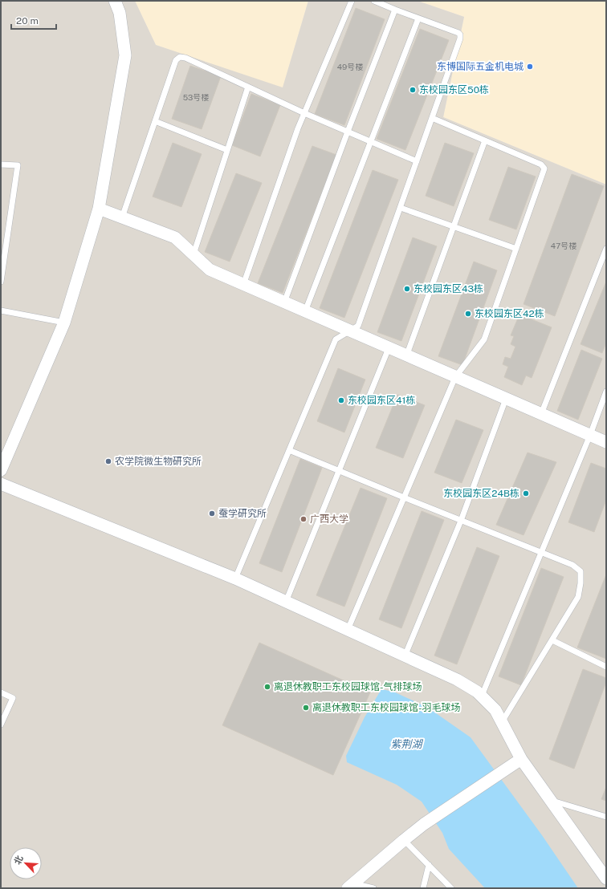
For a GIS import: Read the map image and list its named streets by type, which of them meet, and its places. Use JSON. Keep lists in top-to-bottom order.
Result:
{
  "water": ["紫荆湖"],
  "places": [
    "东博国际五金机电城",
    "东校园东区50栋",
    "东校园东区43栋",
    "东校园东区42栋",
    "东校园东区41栋",
    "农学院微生物研究所",
    "东校园东区24B栋",
    "蚕学研究所",
    "广西大学",
    "离退休教职工东校园球馆-气排球场",
    "离退休教职工东校园球馆-羽毛球场"
  ],
  "house_numbers": ["49号楼", "53号楼", "47号楼"],
  "scale_bar": "20 m",
  "north": "top left"
}
